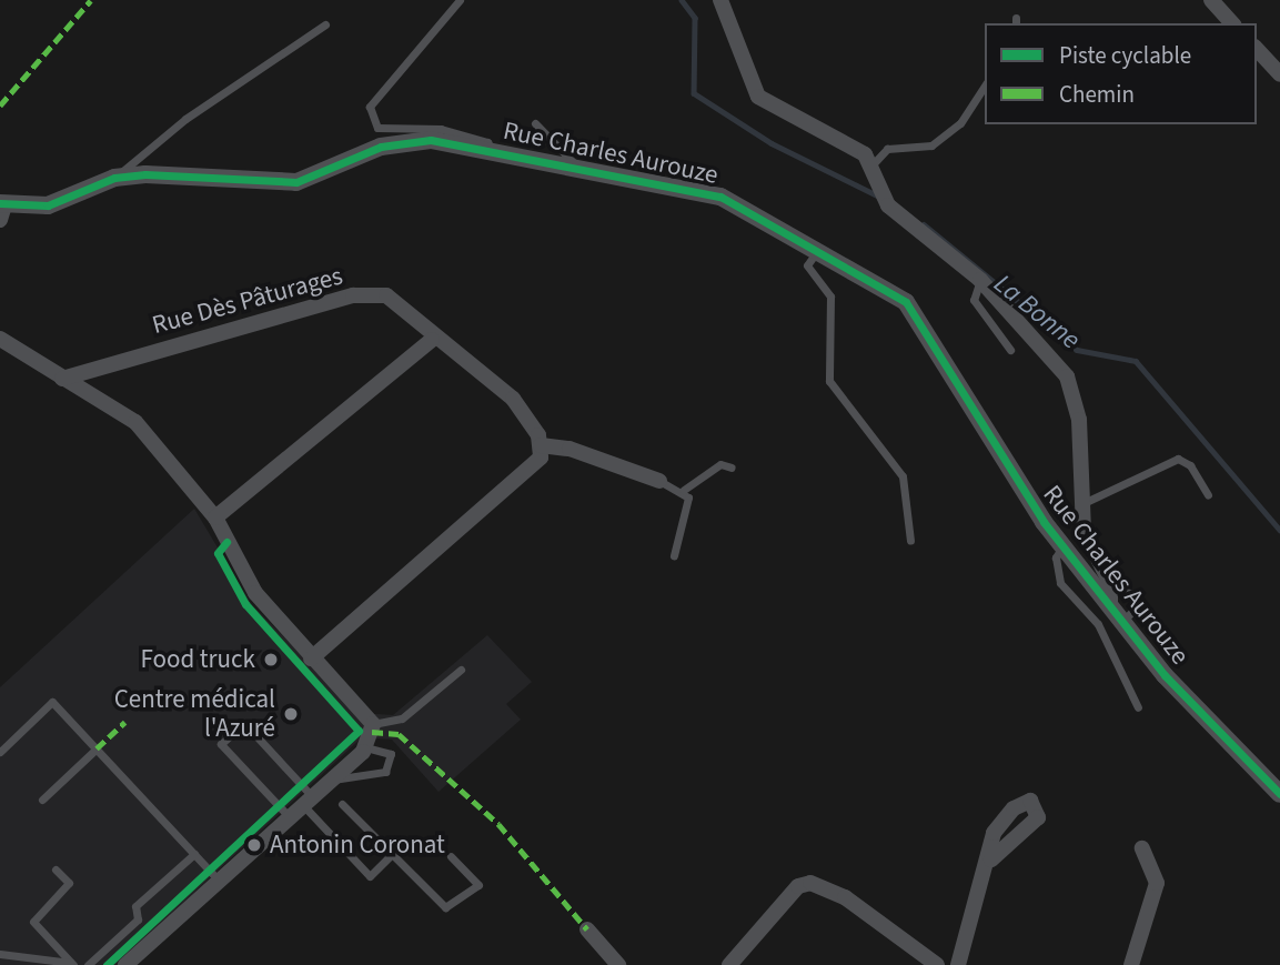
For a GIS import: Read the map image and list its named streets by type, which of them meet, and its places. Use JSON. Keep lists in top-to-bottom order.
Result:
{
  "streets": {
    "street": ["Rue Charles Aurouze", "Rue Dès Pâturages"]
  },
  "water": ["La Bonne"],
  "places": ["Food truck", "Centre médical l'Azuré", "Antonin Coronat"],
  "legend": ["Piste cyclable", "Chemin"]
}
